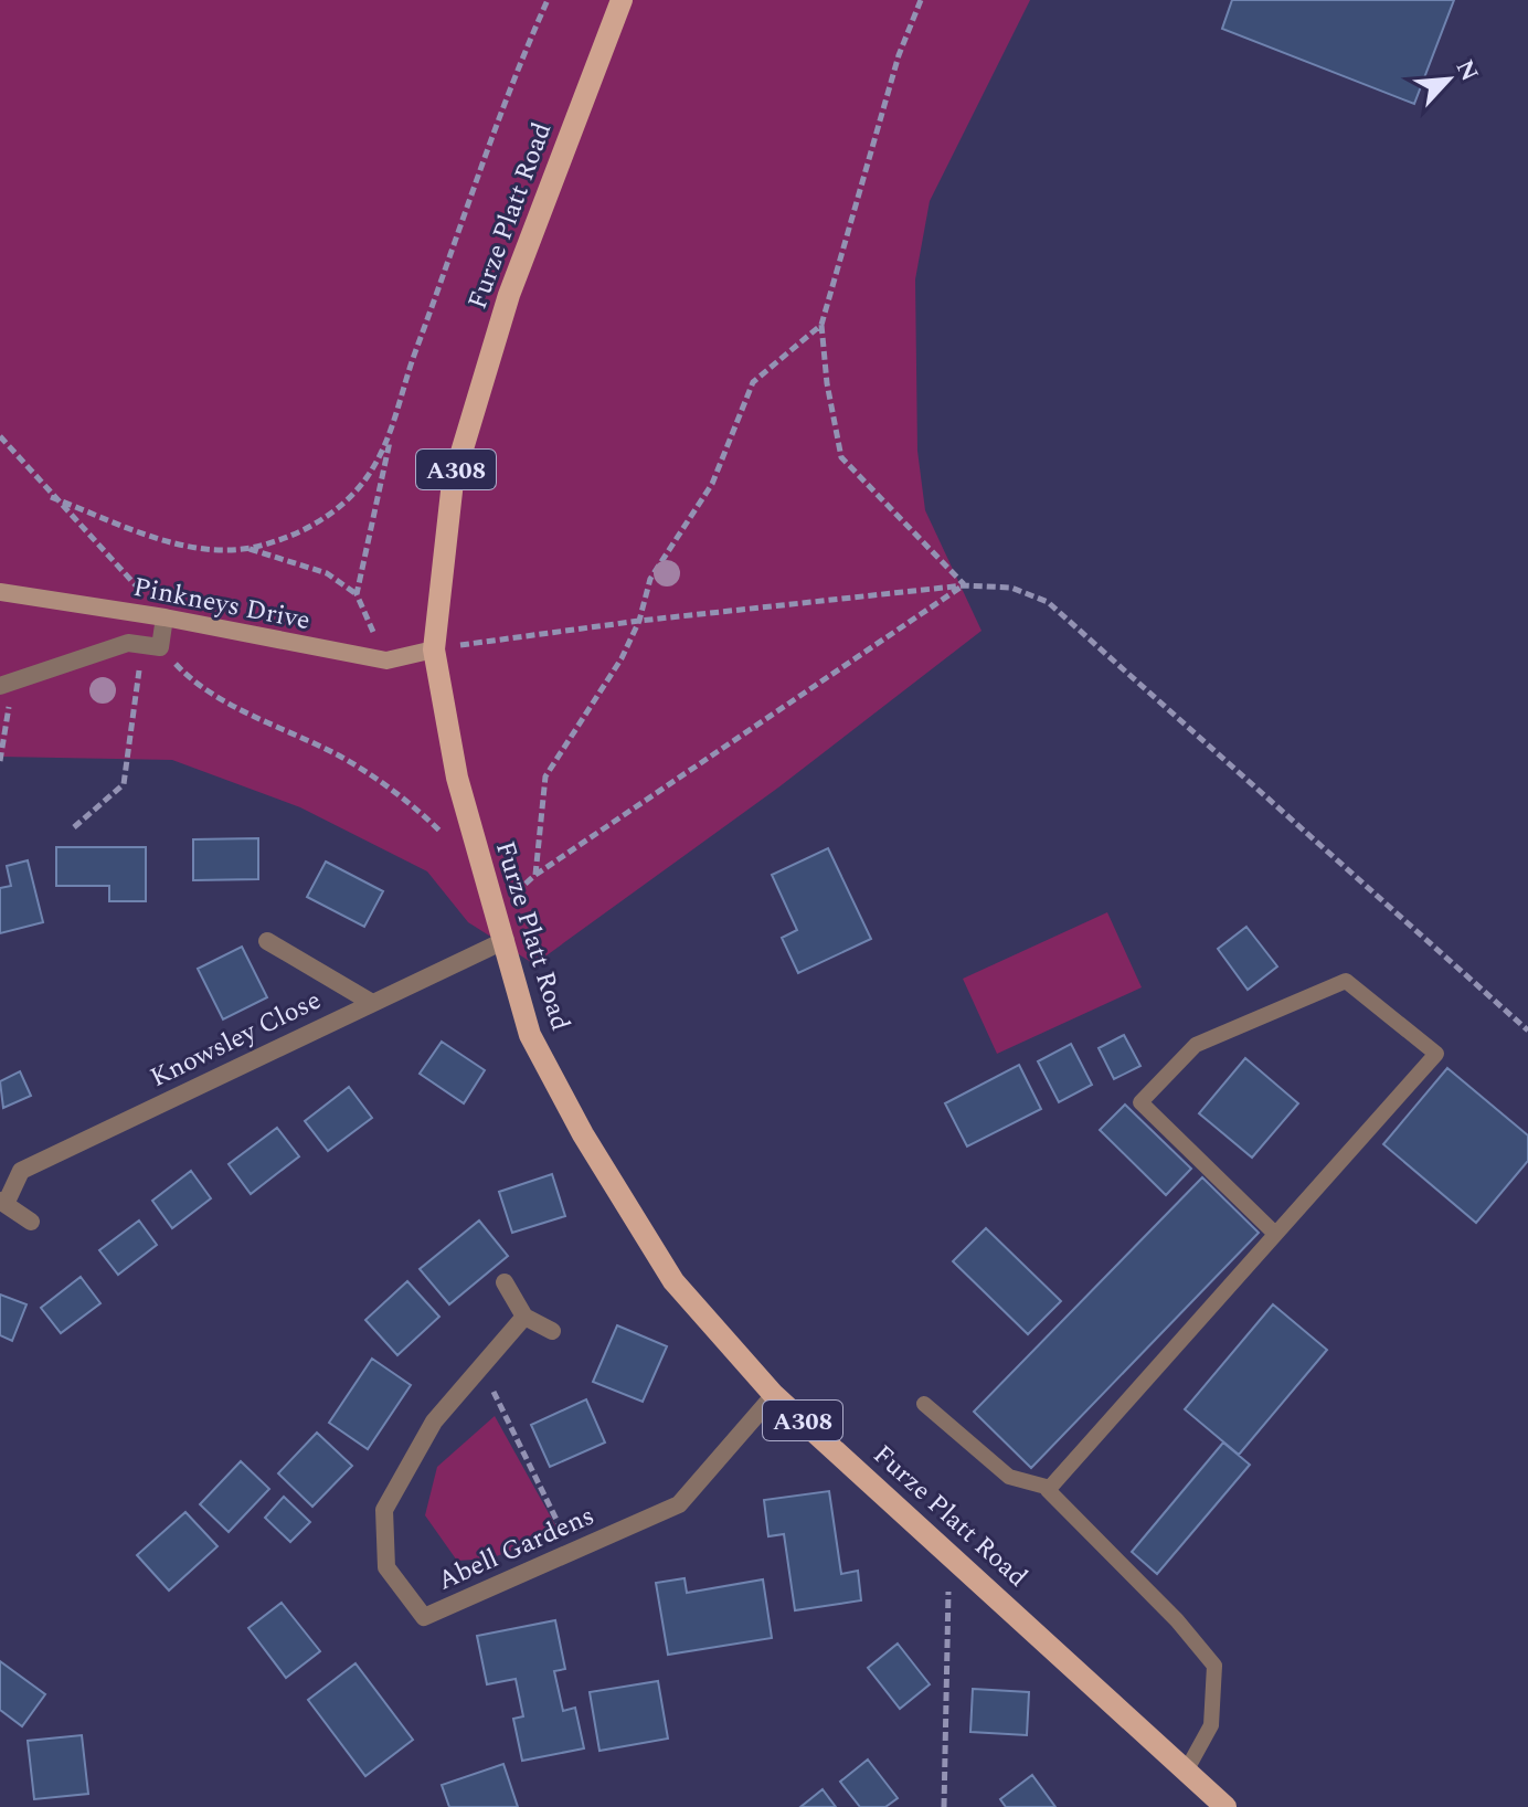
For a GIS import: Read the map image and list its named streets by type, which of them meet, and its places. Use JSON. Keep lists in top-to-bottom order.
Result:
{
  "streets": {
    "main road": ["Furze Platt Road", "A308"],
    "street": ["Pinkneys Drive", "Knowsley Close", "Abell Gardens"]
  },
  "crossings": [
    ["Furze Platt Road", "Pinkneys Drive"],
    ["Furze Platt Road", "Knowsley Close"],
    ["Furze Platt Road", "Abell Gardens"]
  ],
  "north": "top right"
}
